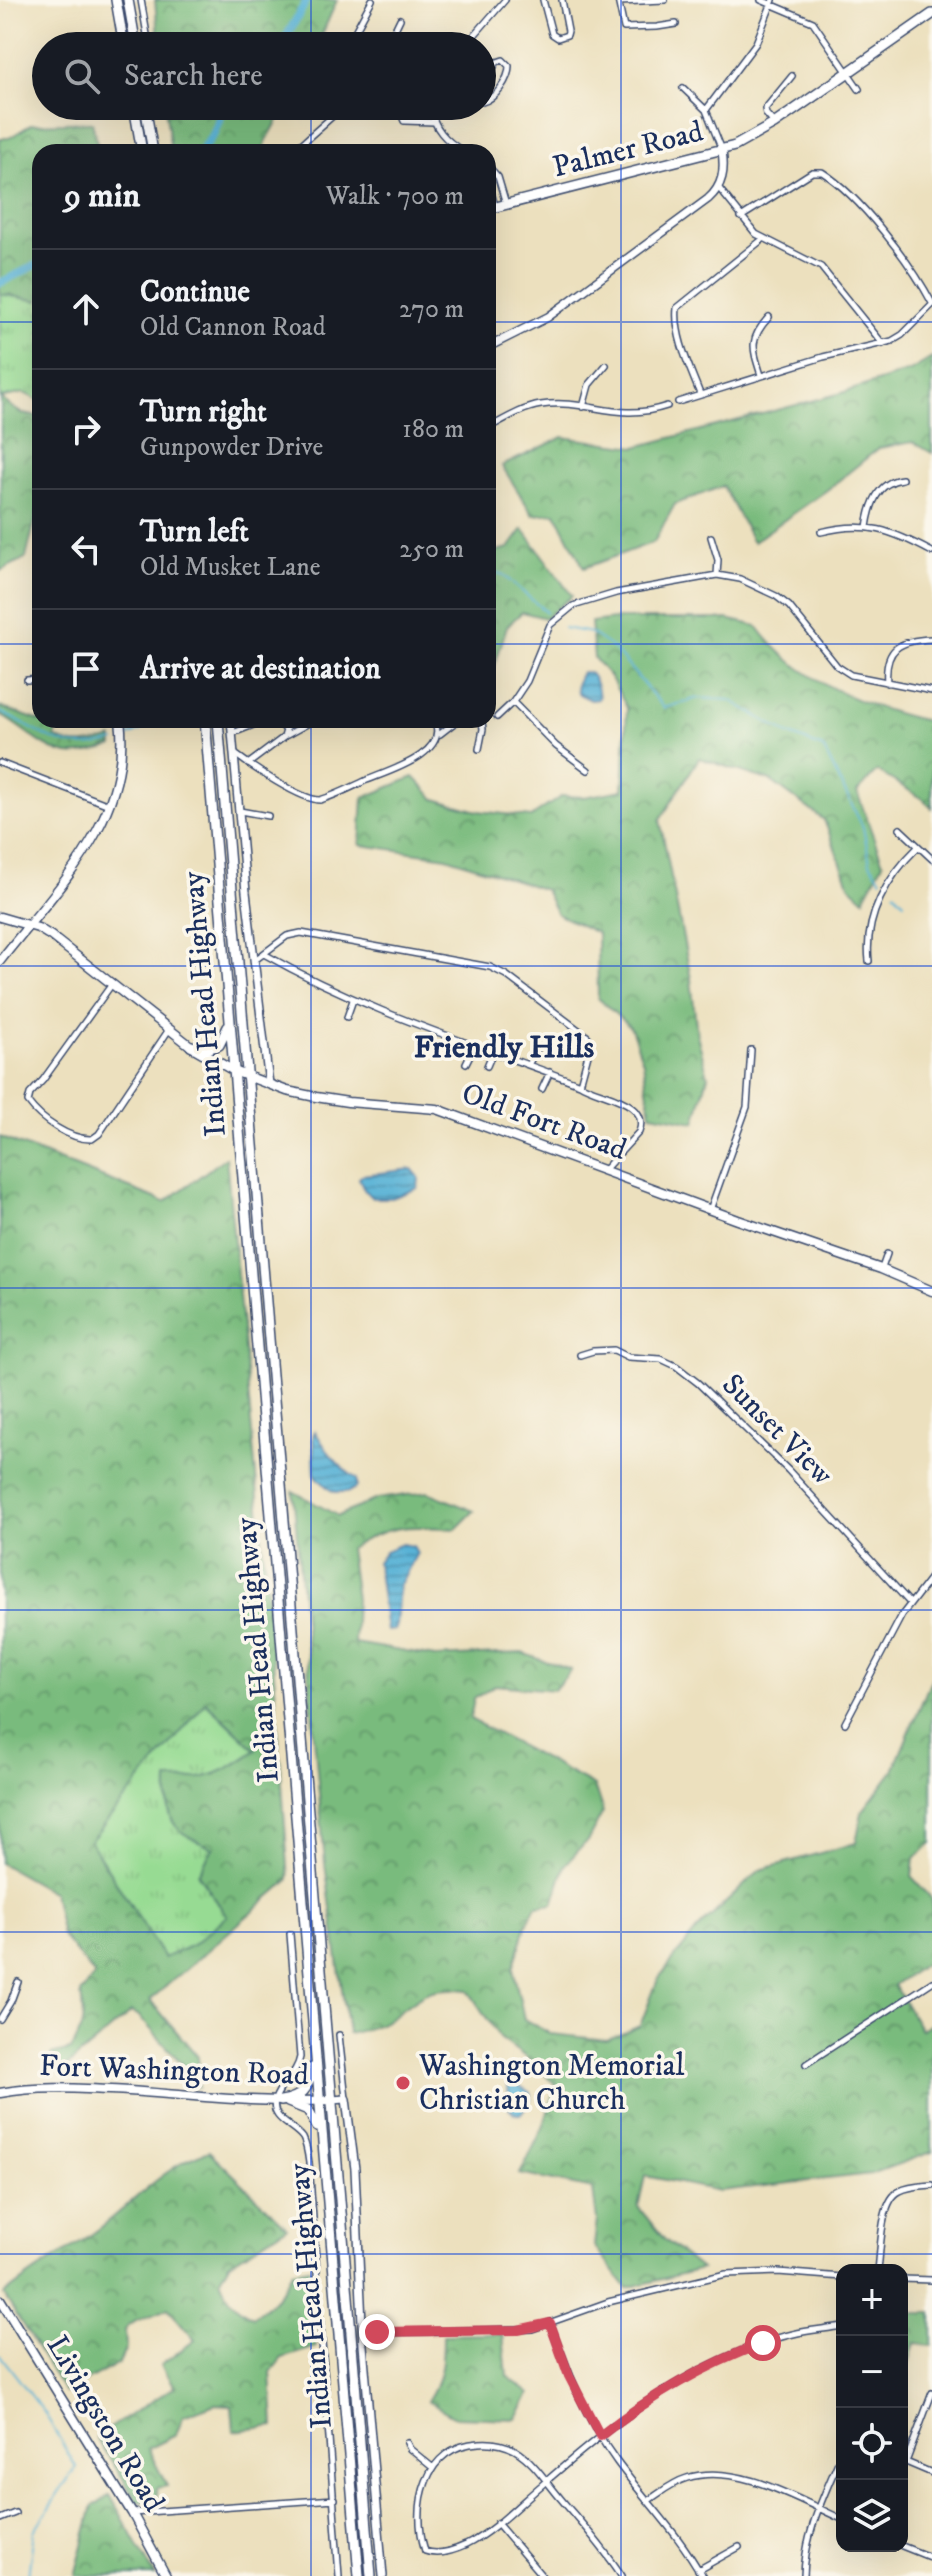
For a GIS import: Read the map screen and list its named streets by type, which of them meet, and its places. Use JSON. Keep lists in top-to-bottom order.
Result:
{
  "streets": {
    "main road": [
      "Palmer Road",
      "Indian Head Highway",
      "Old Fort Road",
      "Fort Washington Road",
      "Livingston Road"
    ],
    "street": ["Sunset View"]
  },
  "crossings": [
    ["Indian Head Highway", "Old Fort Road"],
    ["Indian Head Highway", "Fort Washington Road"]
  ],
  "districts": ["Friendly Hills"],
  "places": ["Washington Memorial Christian Church"],
  "page": {
    "search": "Search here",
    "heading": ["9 min", "Walk · 700 m"],
    "list": [
      ["Continue", "Old Cannon Road", "270 m"],
      ["Turn right", "Gunpowder Drive", "180 m"],
      ["Turn left", "Old Musket Lane", "250 m"],
      "Arrive at destination"
    ],
    "map_buttons": ["+", "−"]
  }
}
